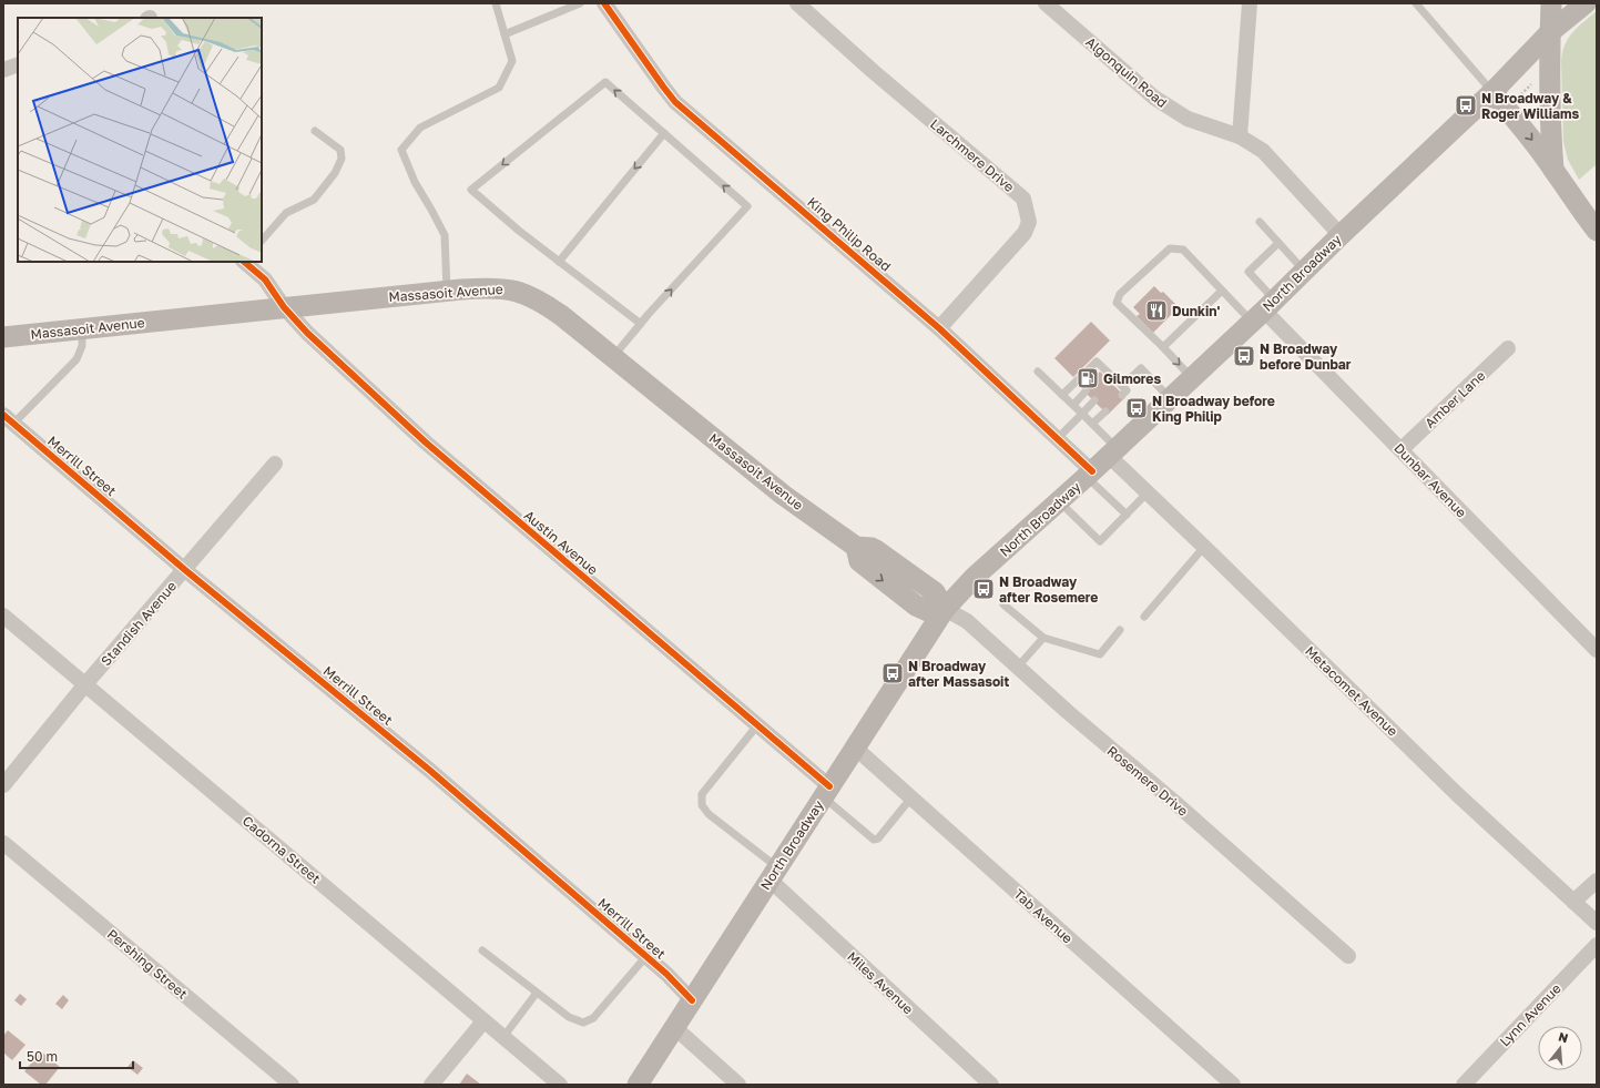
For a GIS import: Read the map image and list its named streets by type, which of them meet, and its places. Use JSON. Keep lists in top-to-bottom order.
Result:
{
  "streets": {
    "main road": ["North Broadway", "Massasoit Avenue"],
    "street": [
      "Algonquin Road",
      "Larchmere Drive",
      "King Philip Road",
      "Amber Lane",
      "Merrill Street",
      "Dunbar Avenue",
      "Austin Avenue",
      "Standish Avenue",
      "Metacomet Avenue",
      "Rosemere Drive",
      "Cadorna Street",
      "Tab Avenue",
      "Pershing Street",
      "Miles Avenue",
      "Lynn Avenue"
    ]
  },
  "crossings": [
    ["Algonquin Road", "North Broadway"],
    ["Larchmere Drive", "King Philip Road"],
    ["King Philip Road", "North Broadway"],
    ["North Broadway", "Massasoit Avenue"],
    ["North Broadway", "Merrill Street"],
    ["North Broadway", "Dunbar Avenue"],
    ["North Broadway", "Austin Avenue"],
    ["North Broadway", "Metacomet Avenue"],
    ["North Broadway", "Rosemere Drive"],
    ["North Broadway", "Tab Avenue"],
    ["North Broadway", "Miles Avenue"],
    ["Massasoit Avenue", "Austin Avenue"],
    ["Massasoit Avenue", "Rosemere Drive"],
    ["Amber Lane", "Dunbar Avenue"],
    ["Merrill Street", "Standish Avenue"],
    ["Standish Avenue", "Cadorna Street"]
  ],
  "places": {
    "bus stop": [
      "N Broadway & Roger Williams",
      "N Broadway before Dunbar",
      "N Broadway before King Philip",
      "N Broadway after Rosemere",
      "N Broadway after Massasoit"
    ],
    "restaurant": ["Dunkin'"],
    "fuel station": ["Gilmores"]
  },
  "scale_bar": "50 m",
  "north": "top"
}
